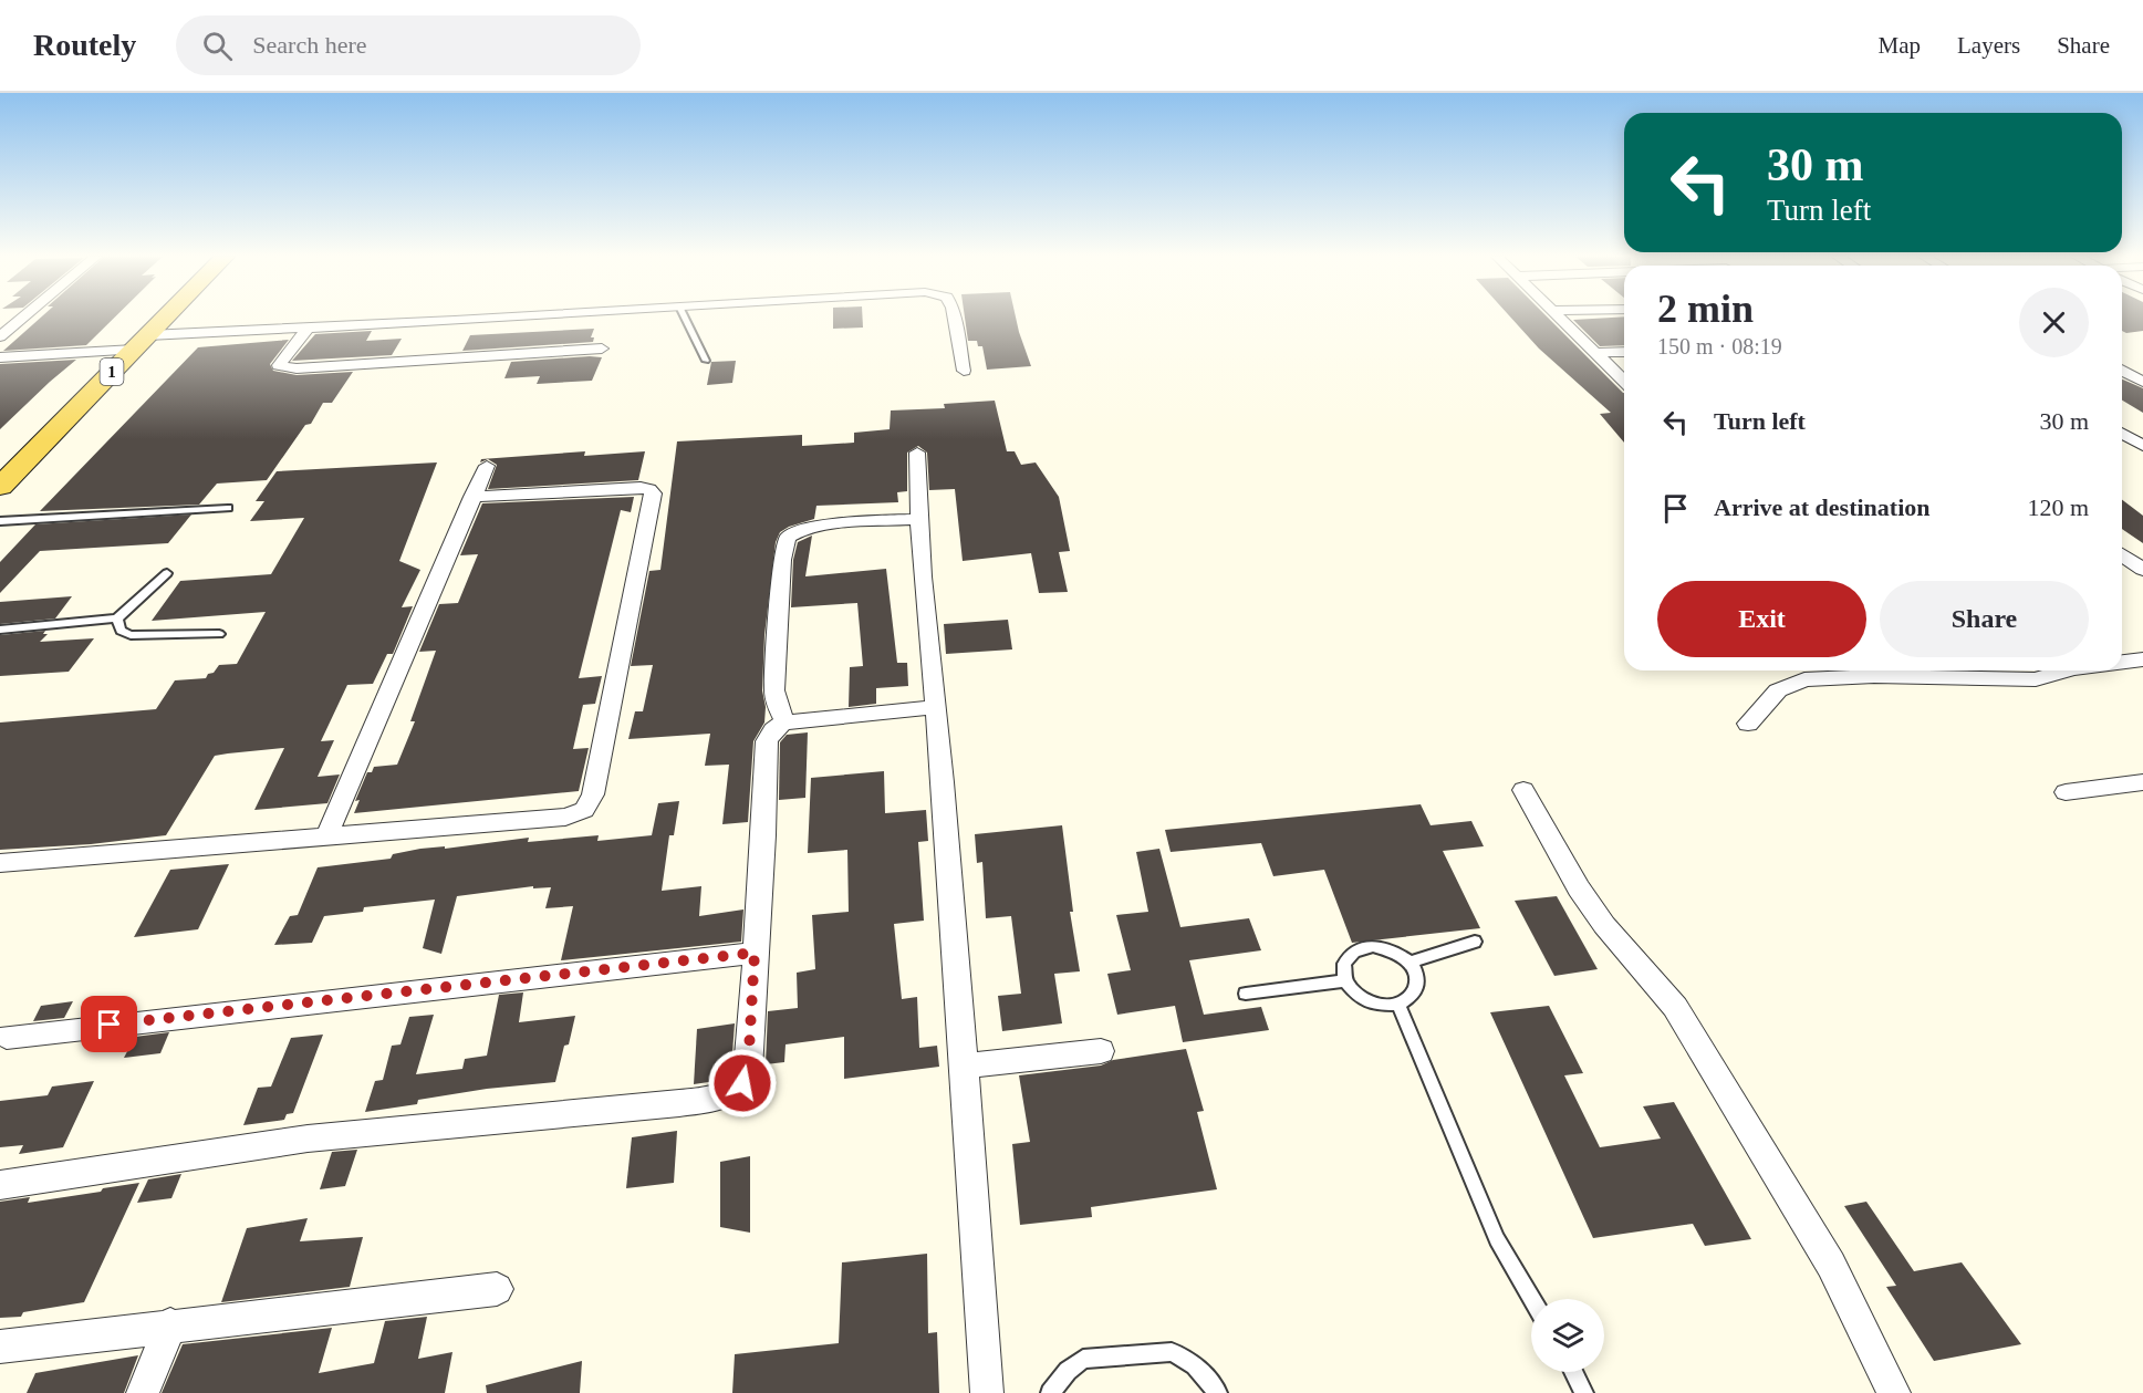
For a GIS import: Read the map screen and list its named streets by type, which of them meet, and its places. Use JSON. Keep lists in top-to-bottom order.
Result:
{
  "streets": {
    "main road": ["1"]
  },
  "page": {
    "header": "Routely",
    "search": "Search here",
    "nav": ["Map", "Layers", "Share"],
    "turn": ["30 m", "Turn left"],
    "heading": ["2 min", "150 m · 08:19"],
    "list": [
      {
        "name": "Turn left",
        "value": "30 m"
      },
      {
        "name": "Arrive at destination",
        "value": "120 m"
      }
    ],
    "buttons": ["Exit", "Share"]
  }
}
